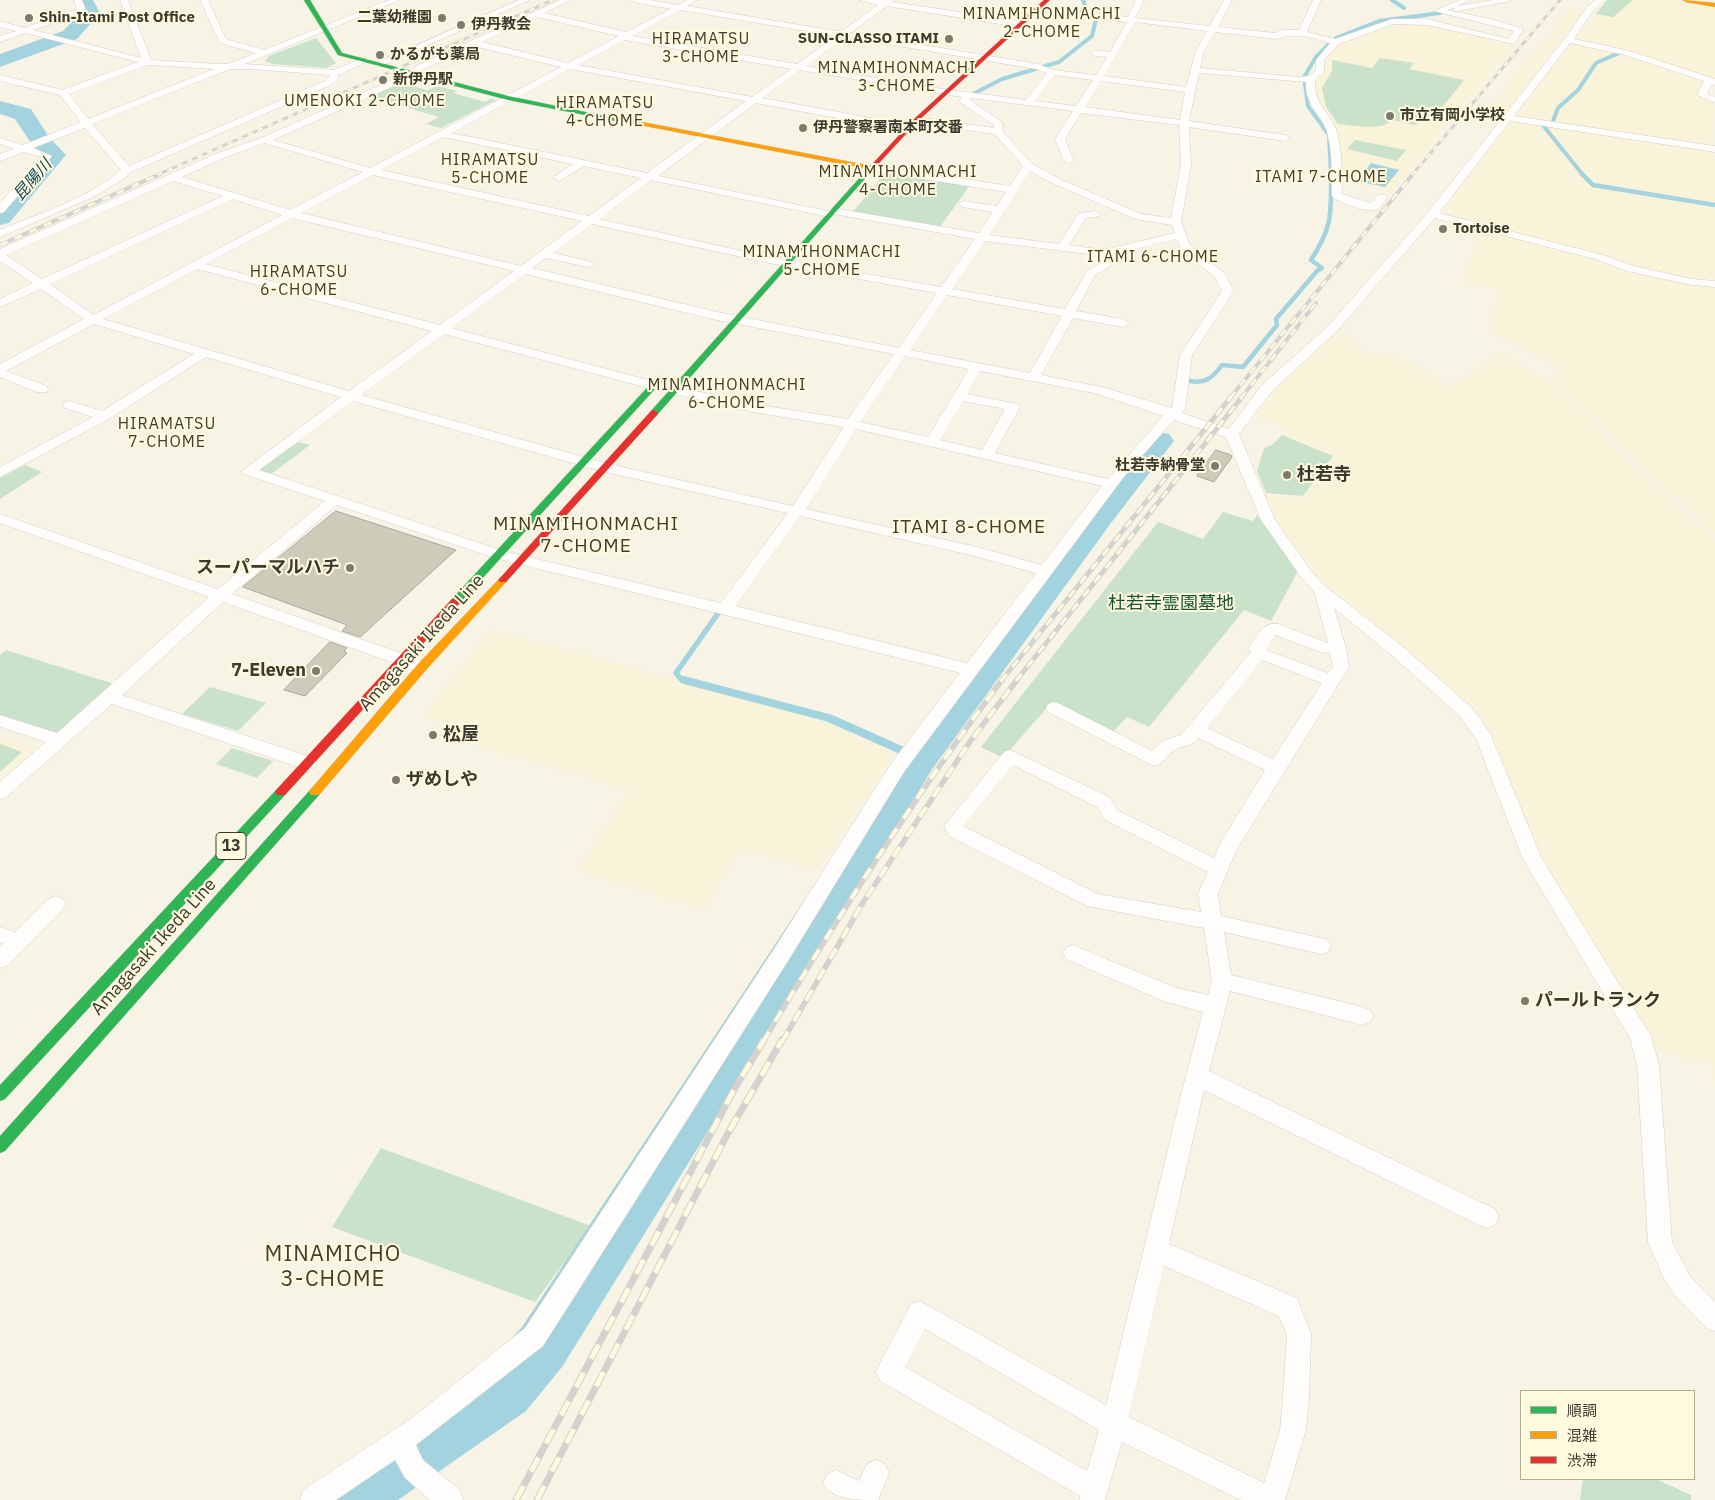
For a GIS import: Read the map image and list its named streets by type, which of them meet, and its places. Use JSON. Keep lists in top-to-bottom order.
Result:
{
  "streets": {
    "main road": ["Amagasaki Ikeda Line", "13"]
  },
  "districts": [
    "MINAMIHONMACHI 2-CHOME",
    "HIRAMATSU 3-CHOME",
    "MINAMIHONMACHI 3-CHOME",
    "UMENOKI 2-CHOME",
    "HIRAMATSU 4-CHOME",
    "HIRAMATSU 5-CHOME",
    "MINAMIHONMACHI 4-CHOME",
    "ITAMI 7-CHOME",
    "MINAMIHONMACHI 5-CHOME",
    "ITAMI 6-CHOME",
    "HIRAMATSU 6-CHOME",
    "MINAMIHONMACHI 6-CHOME",
    "HIRAMATSU 7-CHOME",
    "MINAMIHONMACHI 7-CHOME",
    "ITAMI 8-CHOME",
    "MINAMICHO 3-CHOME"
  ],
  "water": ["昆陽川"],
  "parks": ["杜若寺霊園墓地"],
  "places": [
    "Shin-Itami Post Office",
    "二葉幼稚園",
    "伊丹教会",
    "SUN-CLASSO ITAMI",
    "かるがも薬局",
    "新伊丹駅",
    "市立有岡小学校",
    "伊丹警察署南本町交番",
    "Tortoise",
    "杜若寺納骨堂",
    "杜若寺",
    "スーパーマルハチ",
    "7-Eleven",
    "松屋",
    "ザめしや",
    "パールトランク"
  ],
  "legend": ["順調", "混雑", "渋滞"]
}
